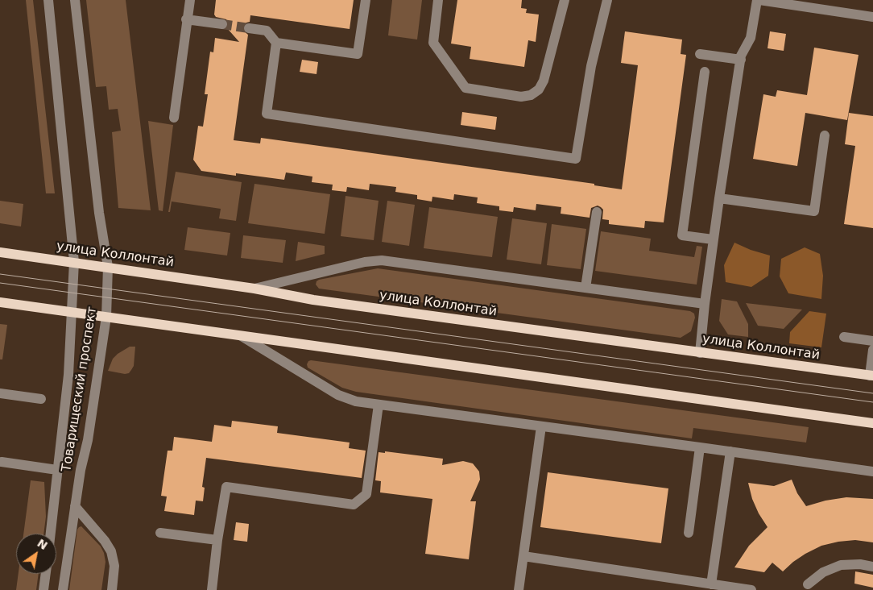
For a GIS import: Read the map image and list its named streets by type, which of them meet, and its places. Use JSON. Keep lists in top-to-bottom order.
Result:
{
  "streets": {
    "main road": ["улица Коллонтай"],
    "street": ["Товарищеский проспект"]
  },
  "crossings": [
    ["улица Коллонтай", "Товарищеский проспект"]
  ],
  "north": "top right"
}
